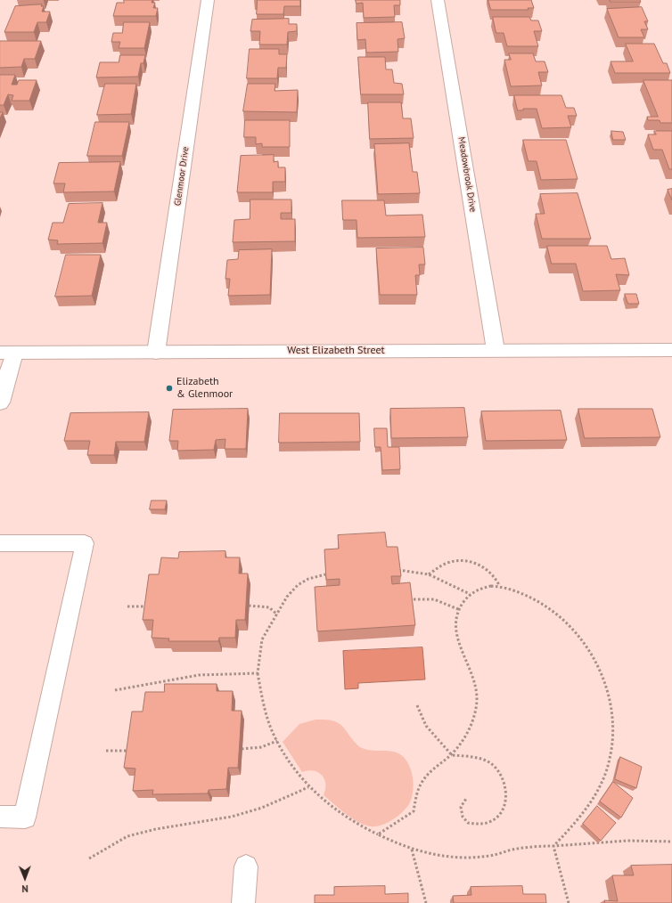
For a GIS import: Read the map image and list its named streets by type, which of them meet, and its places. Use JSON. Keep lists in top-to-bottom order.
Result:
{
  "streets": {
    "street": ["Meadowbrook Drive", "Glenmoor Drive", "West Elizabeth Street"]
  },
  "crossings": [
    ["Meadowbrook Drive", "West Elizabeth Street"],
    ["Glenmoor Drive", "West Elizabeth Street"]
  ],
  "places": ["Elizabeth & Glenmoor"],
  "north": "bottom"
}
